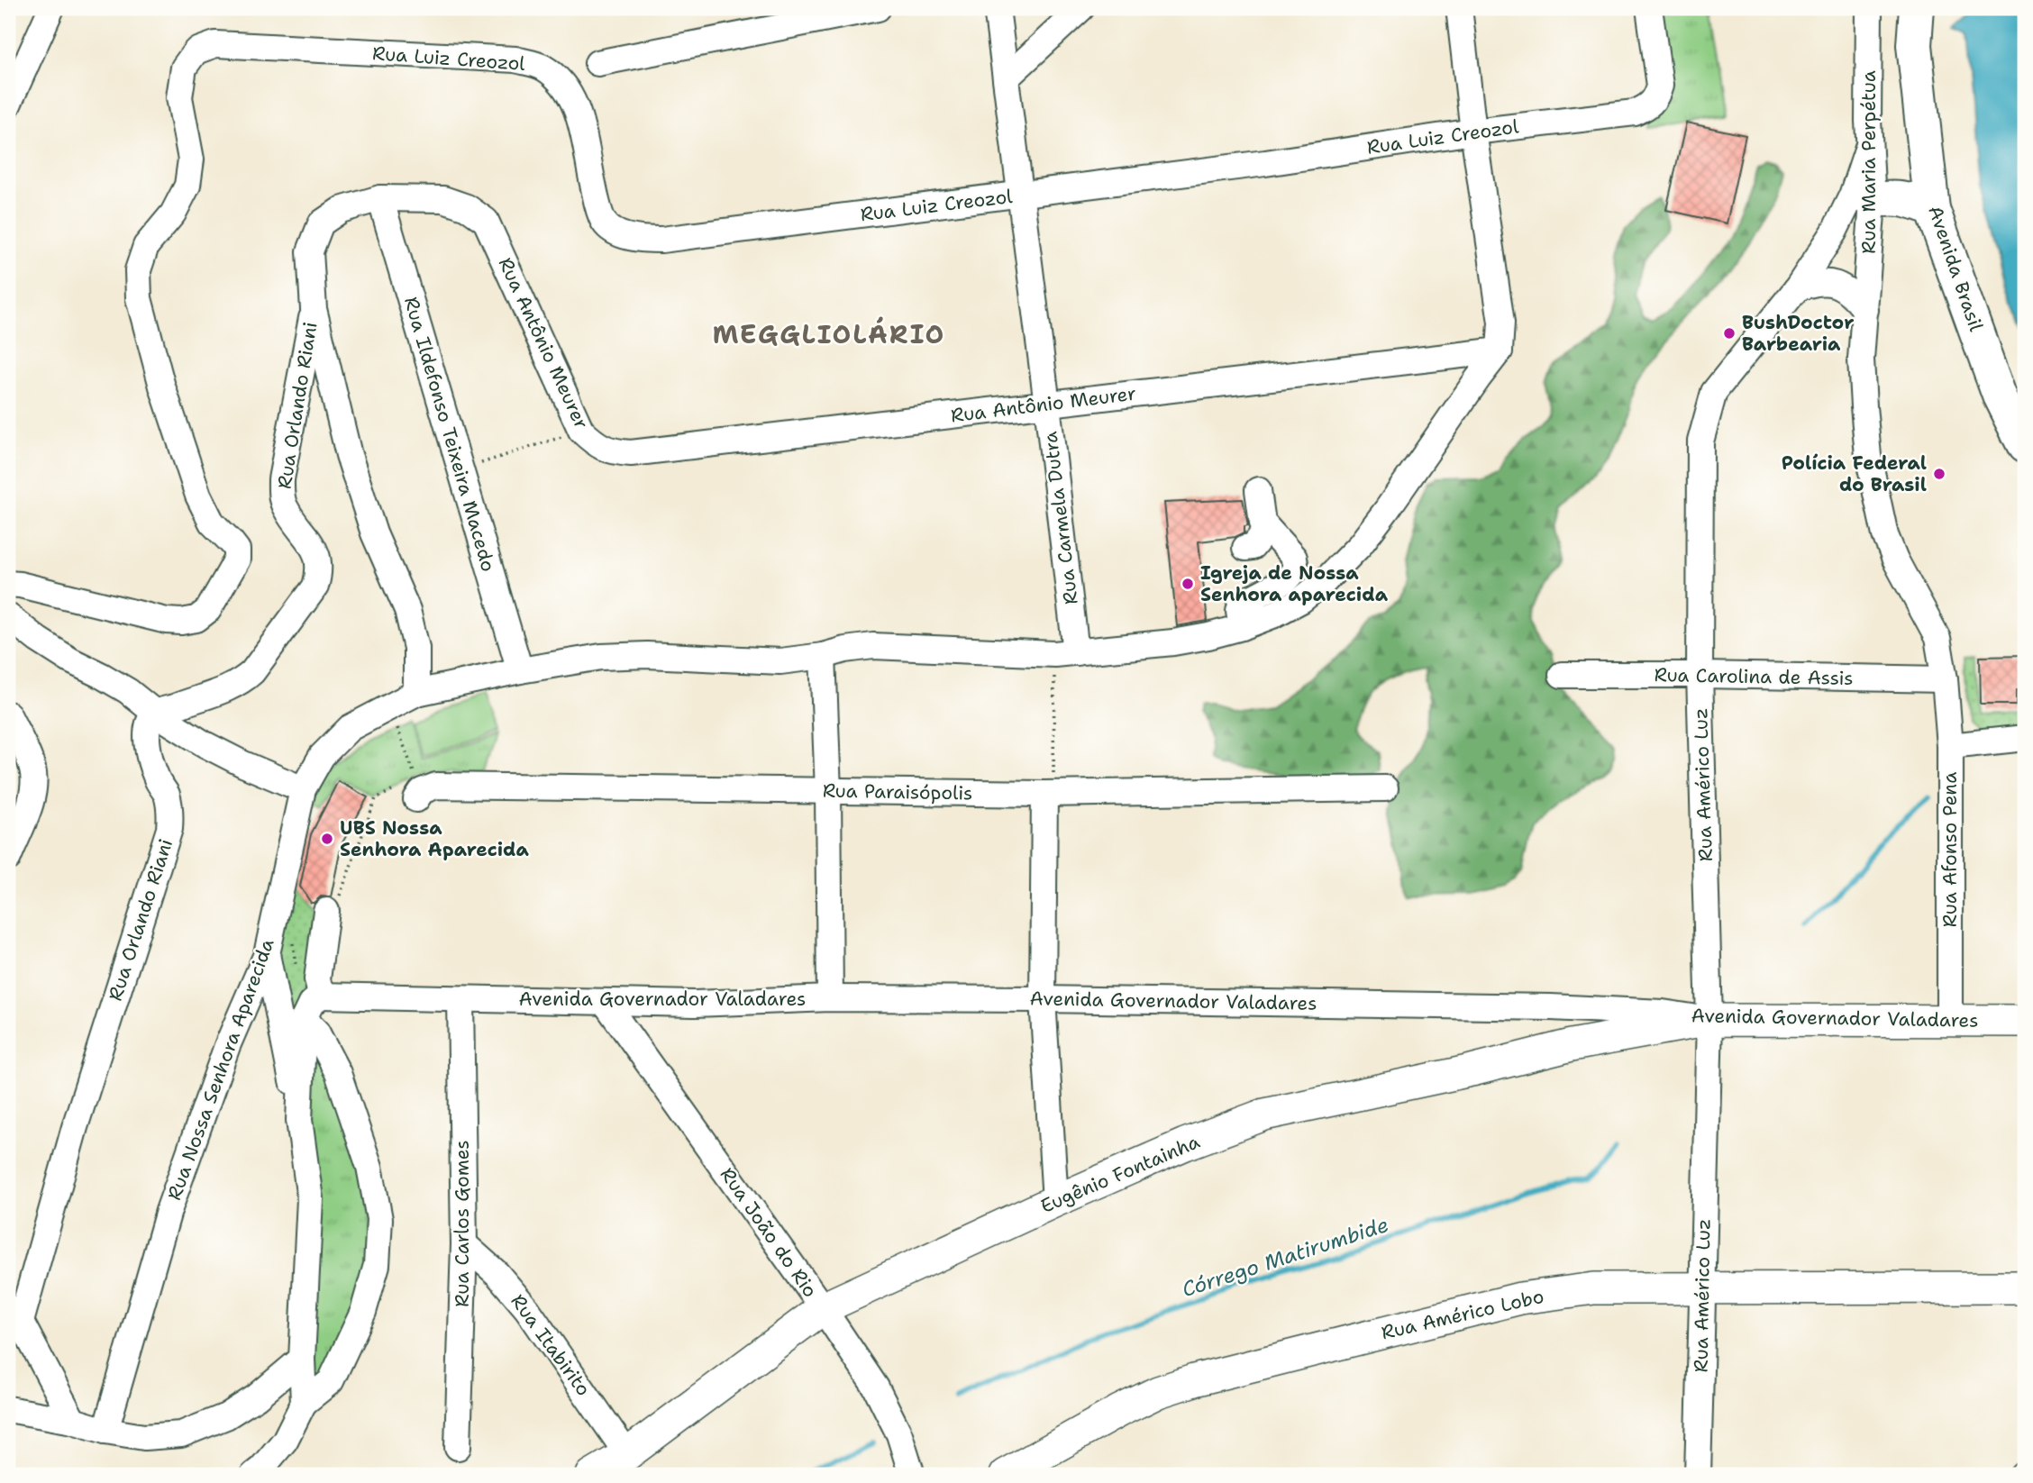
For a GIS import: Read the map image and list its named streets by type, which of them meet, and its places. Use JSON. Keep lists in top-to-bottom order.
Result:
{
  "streets": {
    "highway": ["Avenida Brasil"],
    "main road": ["Avenida Governador Valadares", "Eugênio Fontainha", "Rua Américo Lobo"],
    "street": [
      "Rua Luiz Creozol",
      "Rua Maria Perpétua",
      "Rua Antônio Meurer",
      "Rua Orlando Riani",
      "Rua Ildefonso Teixeira Macedo",
      "Rua Carmela Dutra",
      "Rua Carolina de Assis",
      "Rua Américo Luz",
      "Rua Paraisópolis",
      "Rua Afonso Pena",
      "Rua Nossa Senhora Aparecida",
      "Rua Carlos Gomes",
      "Rua João do Rio",
      "Rua Itabirito"
    ]
  },
  "crossings": [
    ["Rua Luiz Creozol", "Rua Carmela Dutra"],
    ["Rua Maria Perpétua", "Rua Carolina de Assis"],
    ["Rua Maria Perpétua", "Rua Américo Luz"],
    ["Rua Maria Perpétua", "Rua Afonso Pena"],
    ["Rua Antônio Meurer", "Rua Orlando Riani"],
    ["Rua Antônio Meurer", "Rua Ildefonso Teixeira Macedo"],
    ["Rua Antônio Meurer", "Rua Carmela Dutra"],
    ["Rua Antônio Meurer", "Rua Nossa Senhora Aparecida"],
    ["Rua Ildefonso Teixeira Macedo", "Rua Nossa Senhora Aparecida"],
    ["Rua Carmela Dutra", "Rua Nossa Senhora Aparecida"],
    ["Rua Carolina de Assis", "Rua Américo Luz"],
    ["Rua Carolina de Assis", "Rua Afonso Pena"],
    ["Rua Américo Luz", "Avenida Governador Valadares"],
    ["Rua Américo Luz", "Eugênio Fontainha"],
    ["Rua Américo Luz", "Rua Américo Lobo"],
    ["Rua Afonso Pena", "Avenida Governador Valadares"],
    ["Avenida Governador Valadares", "Eugênio Fontainha"],
    ["Avenida Governador Valadares", "Rua Carlos Gomes"],
    ["Avenida Governador Valadares", "Rua João do Rio"],
    ["Eugênio Fontainha", "Rua João do Rio"],
    ["Eugênio Fontainha", "Rua Itabirito"],
    ["Rua Carlos Gomes", "Rua Itabirito"]
  ],
  "districts": ["MEGGLIOLÁRIO"],
  "water": ["Córrego Matirumbide"],
  "places": [
    "BushDoctor Barbearia",
    "Polícia Federal do Brasil",
    "Igreja de Nossa Senhora aparecida",
    "UBS Nossa Senhora Aparecida"
  ]
}
